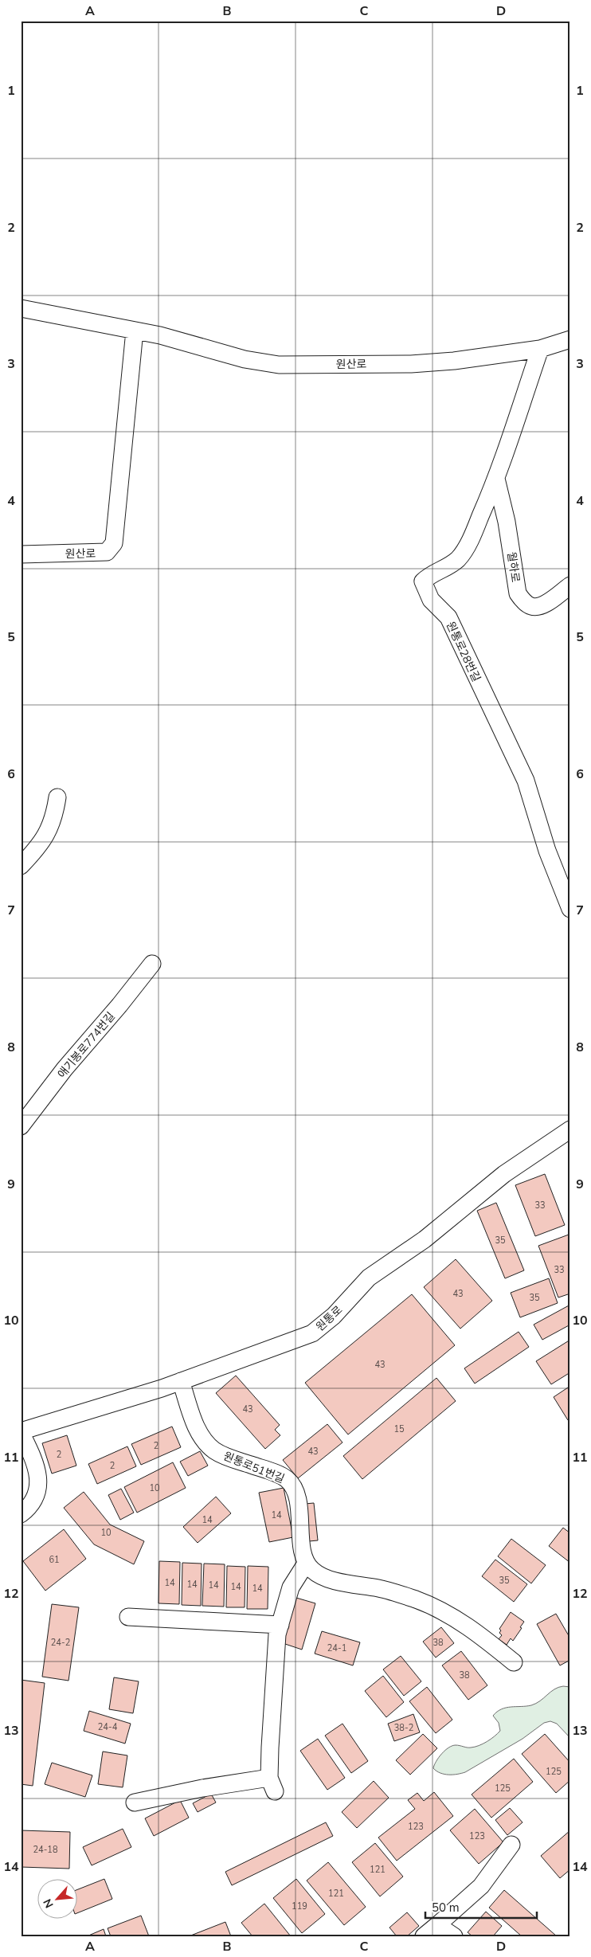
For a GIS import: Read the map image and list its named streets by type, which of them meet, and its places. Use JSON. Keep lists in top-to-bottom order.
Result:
{
  "streets": {
    "street": [
      "원산로",
      "월하로",
      "원통로28번길",
      "애기봉로774번길",
      "원통로",
      "원통로51번길"
    ]
  },
  "crossings": [
    ["원산로", "원통로28번길"],
    ["월하로", "원통로28번길"],
    ["원통로", "원통로51번길"]
  ],
  "house_numbers": [
    "33",
    "35",
    "33",
    "43",
    "35",
    "43",
    "43",
    "15",
    "2",
    "43",
    "2",
    "2",
    "10",
    "14",
    "14",
    "10",
    "61",
    "35",
    "14",
    "14",
    "14",
    "14",
    "14",
    "24-2",
    "38",
    "24-1",
    "38",
    "24-4",
    "38-2",
    "125",
    "125",
    "123",
    "123",
    "24-18",
    "121",
    "121",
    "119"
  ],
  "scale_bar": "50 m",
  "north": "bottom left",
  "grid": {
    "columns": [
      "A",
      "B",
      "C",
      "D"
    ],
    "rows": [
      "1",
      "2",
      "3",
      "4",
      "5",
      "6",
      "7",
      "8",
      "9",
      "10",
      "11",
      "12",
      "13",
      "14"
    ]
  }
}
